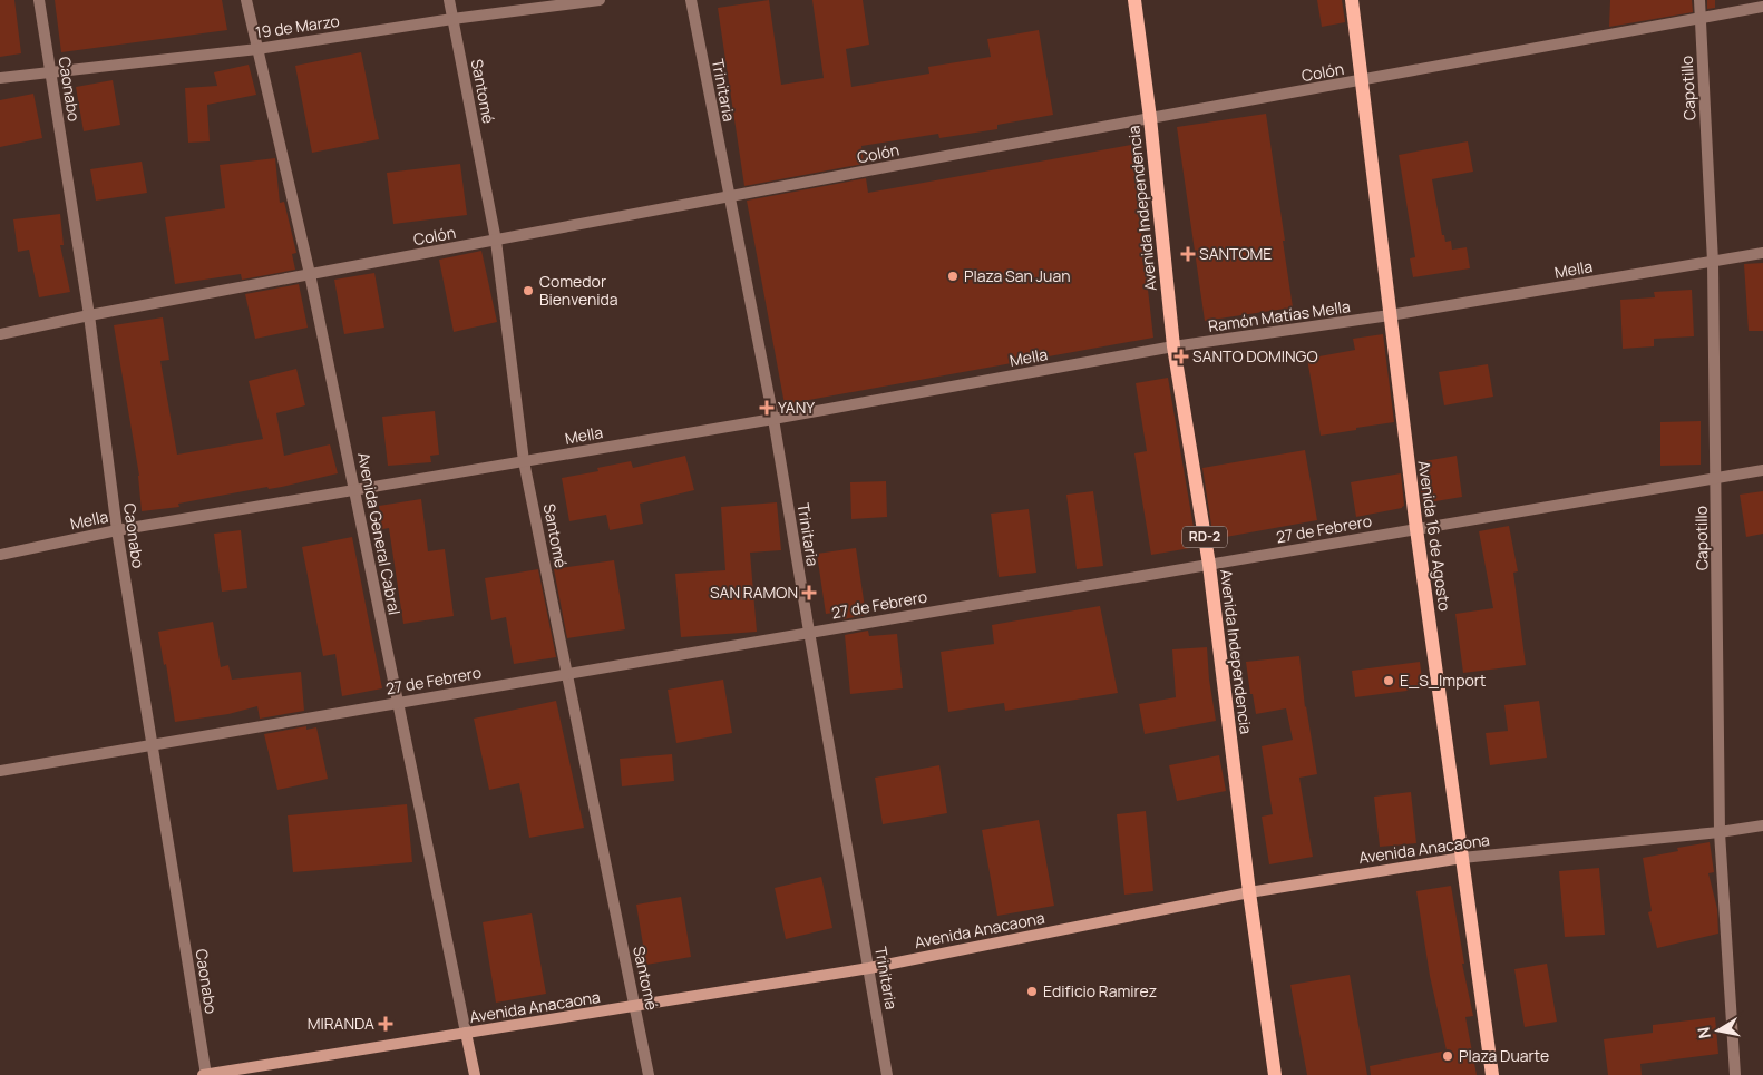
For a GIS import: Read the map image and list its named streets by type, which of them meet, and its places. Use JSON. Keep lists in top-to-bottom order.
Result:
{
  "streets": {
    "main road": [
      "Avenida Independencia",
      "Avenida General Cabral",
      "Avenida 16 de Agosto",
      "RD-2",
      "Avenida Anacaona"
    ],
    "street": [
      "19 de Marzo",
      "Colón",
      "Capotillo",
      "Caonabo",
      "Trinitaria",
      "Santomé",
      "Mella",
      "Ramón Matías Mella",
      "27 de Febrero"
    ]
  },
  "crossings": [
    ["19 de Marzo", "Caonabo"],
    ["19 de Marzo", "Santomé"],
    ["19 de Marzo", "Avenida General Cabral"],
    ["Colón", "Capotillo"],
    ["Colón", "Caonabo"],
    ["Colón", "Trinitaria"],
    ["Colón", "Santomé"],
    ["Colón", "Avenida Independencia"],
    ["Colón", "Avenida General Cabral"],
    ["Colón", "Avenida 16 de Agosto"],
    ["Capotillo", "Mella"],
    ["Capotillo", "27 de Febrero"],
    ["Capotillo", "Avenida Anacaona"],
    ["Caonabo", "Mella"],
    ["Caonabo", "27 de Febrero"],
    ["Caonabo", "Avenida Anacaona"],
    ["Trinitaria", "Mella"],
    ["Trinitaria", "27 de Febrero"],
    ["Trinitaria", "Avenida Anacaona"],
    ["Santomé", "Mella"],
    ["Santomé", "27 de Febrero"],
    ["Santomé", "Avenida Anacaona"],
    ["Avenida Independencia", "Mella"],
    ["Avenida Independencia", "Ramón Matías Mella"],
    ["Avenida Independencia", "27 de Febrero"],
    ["Avenida Independencia", "Avenida Anacaona"],
    ["Mella", "Ramón Matías Mella"],
    ["Mella", "Avenida General Cabral"],
    ["Mella", "Avenida 16 de Agosto"],
    ["Ramón Matías Mella", "Avenida 16 de Agosto"],
    ["27 de Febrero", "Avenida General Cabral"],
    ["27 de Febrero", "Avenida 16 de Agosto"],
    ["Avenida General Cabral", "Avenida Anacaona"],
    ["Avenida 16 de Agosto", "Avenida Anacaona"]
  ],
  "places": {
    "health": [
      "SANTOME",
      "SANTO DOMINGO",
      "YANY",
      "SAN RAMON",
      "MIRANDA"
    ],
    "other": [
      "Plaza San Juan",
      "Comedor Bienvenida",
      "E_S_Import",
      "Edificio Ramirez",
      "Plaza Duarte"
    ]
  },
  "north": "left"
}
